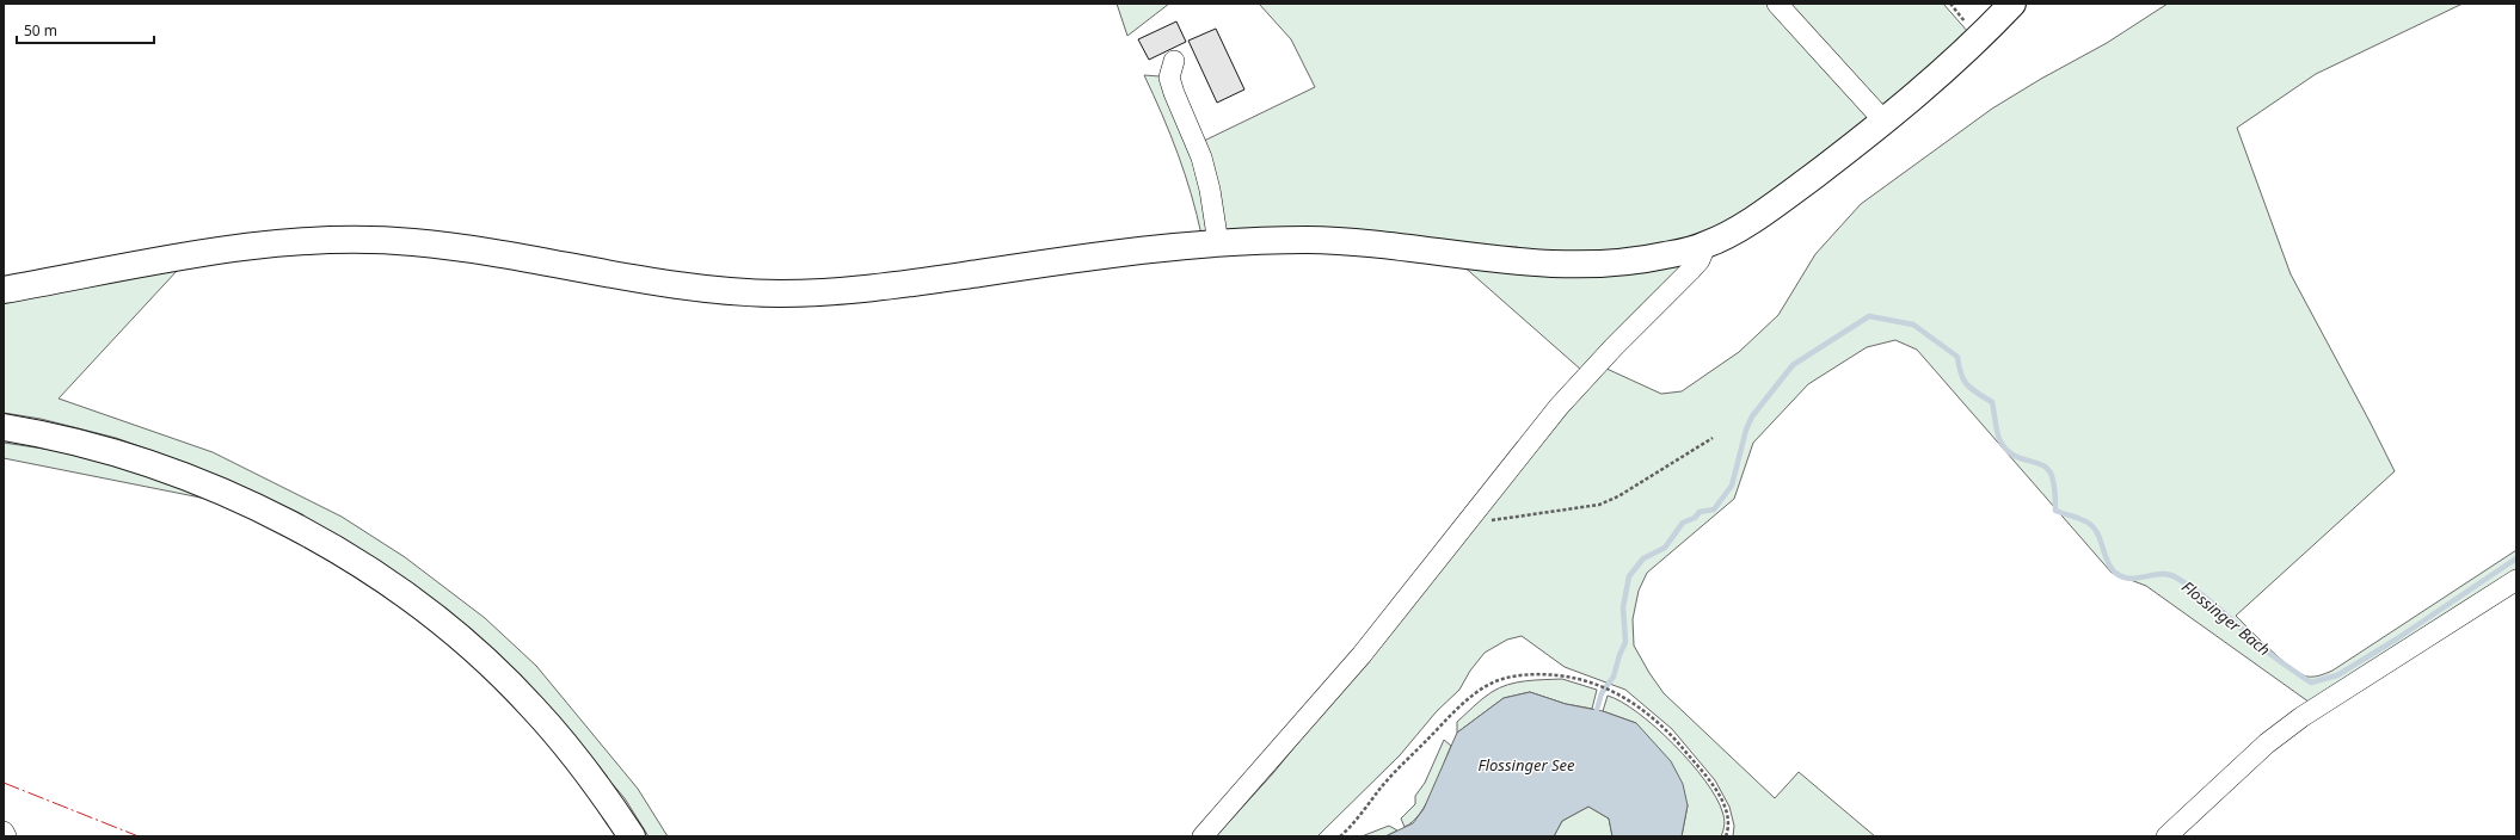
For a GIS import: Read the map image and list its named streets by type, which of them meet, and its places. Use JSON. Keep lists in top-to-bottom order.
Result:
{
  "water": ["Flossinger Bach", "Flossinger See"],
  "scale_bar": "50 m"
}
